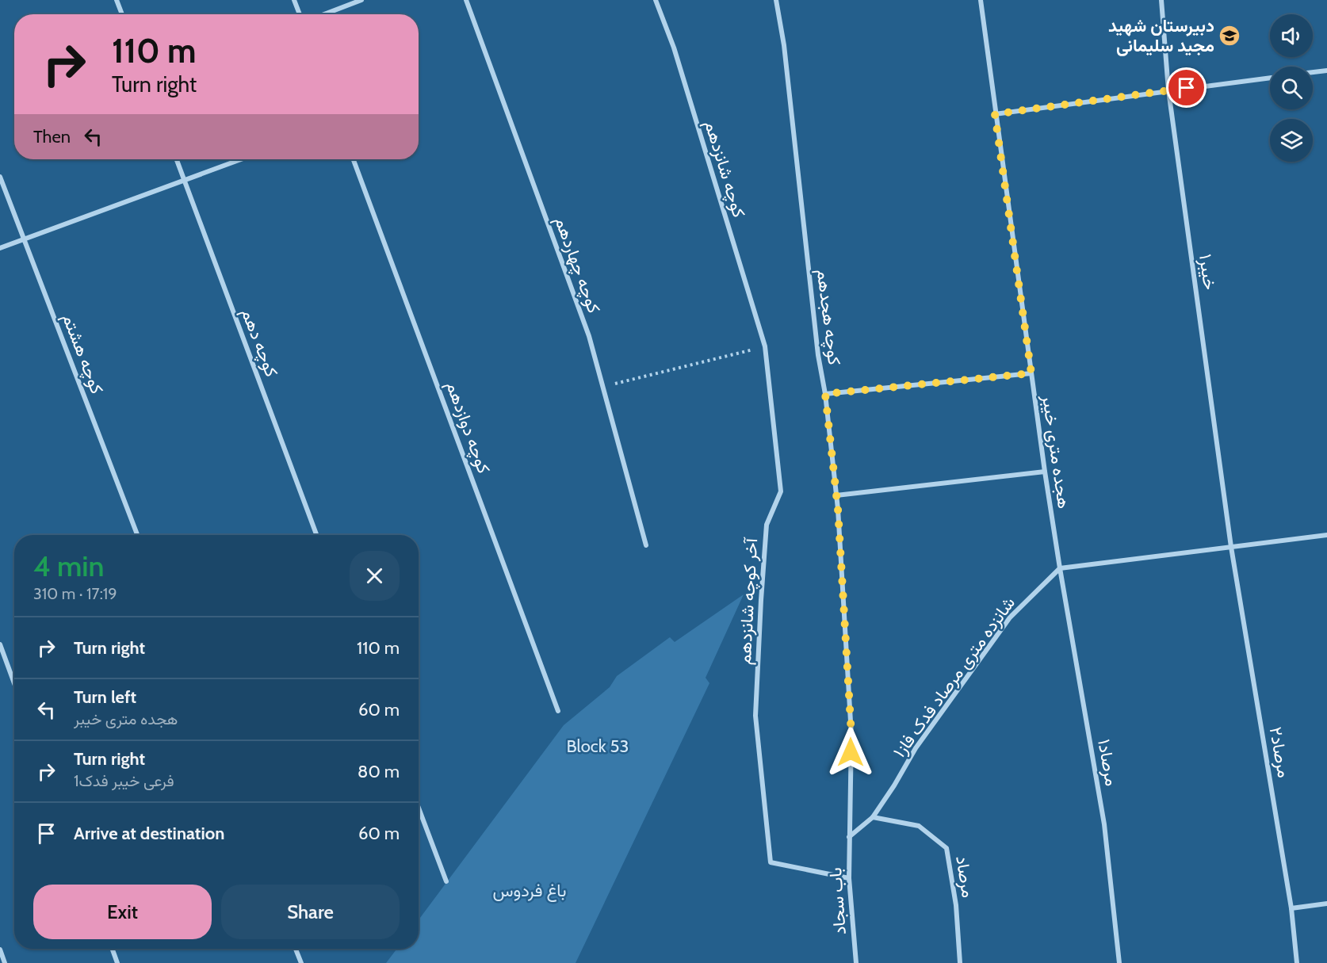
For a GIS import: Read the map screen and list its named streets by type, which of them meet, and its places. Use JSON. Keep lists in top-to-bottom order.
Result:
{
  "streets": {
    "street": [
      "کوچه شانزدهم",
      "کوچه چهاردهم",
      "خیبر۱",
      "کوچه هجدهم",
      "کوچه دهم",
      "کوچه هشتم",
      "کوچه دوازدهم",
      "هجده متری خیبر",
      "آخر کوچه شانزدهم",
      "شانزده متری مرصاد فدک فاز۱",
      "مرصاد۲",
      "مرصاد۱",
      "مرصاد",
      "باب سجاد"
    ]
  },
  "crossings": [
    ["کوچه شانزدهم", "آخر کوچه شانزدهم"],
    ["خیبر۱", "مرصاد۲"],
    ["کوچه هجدهم", "شانزده متری مرصاد فدک فاز۱"],
    ["کوچه هجدهم", "باب سجاد"],
    ["هجده متری خیبر", "شانزده متری مرصاد فدک فاز۱"],
    ["هجده متری خیبر", "مرصاد۱"],
    ["آخر کوچه شانزدهم", "باب سجاد"],
    ["شانزده متری مرصاد فدک فاز۱", "مرصاد۱"],
    ["شانزده متری مرصاد فدک فاز۱", "مرصاد"],
    ["شانزده متری مرصاد فدک فاز۱", "باب سجاد"]
  ],
  "parks": ["Block 53", "باغ فردوس"],
  "places": {
    "school or university": ["دبیرستان شهید مجید سلیمانی"]
  },
  "page": {
    "turn": ["110 m", "Turn right"],
    "then": "Then",
    "heading": ["4 min", "310 m · 17:19"],
    "list": [
      {
        "name": "Turn right",
        "value": "110 m"
      },
      {
        "name": "Turn left",
        "note": "هجده متری خیبر",
        "value": "60 m"
      },
      {
        "name": "Turn right",
        "note": "فرعی خیبر فدک1",
        "value": "80 m"
      },
      {
        "name": "Arrive at destination",
        "value": "60 m"
      }
    ],
    "buttons": ["Exit", "Share"]
  }
}
